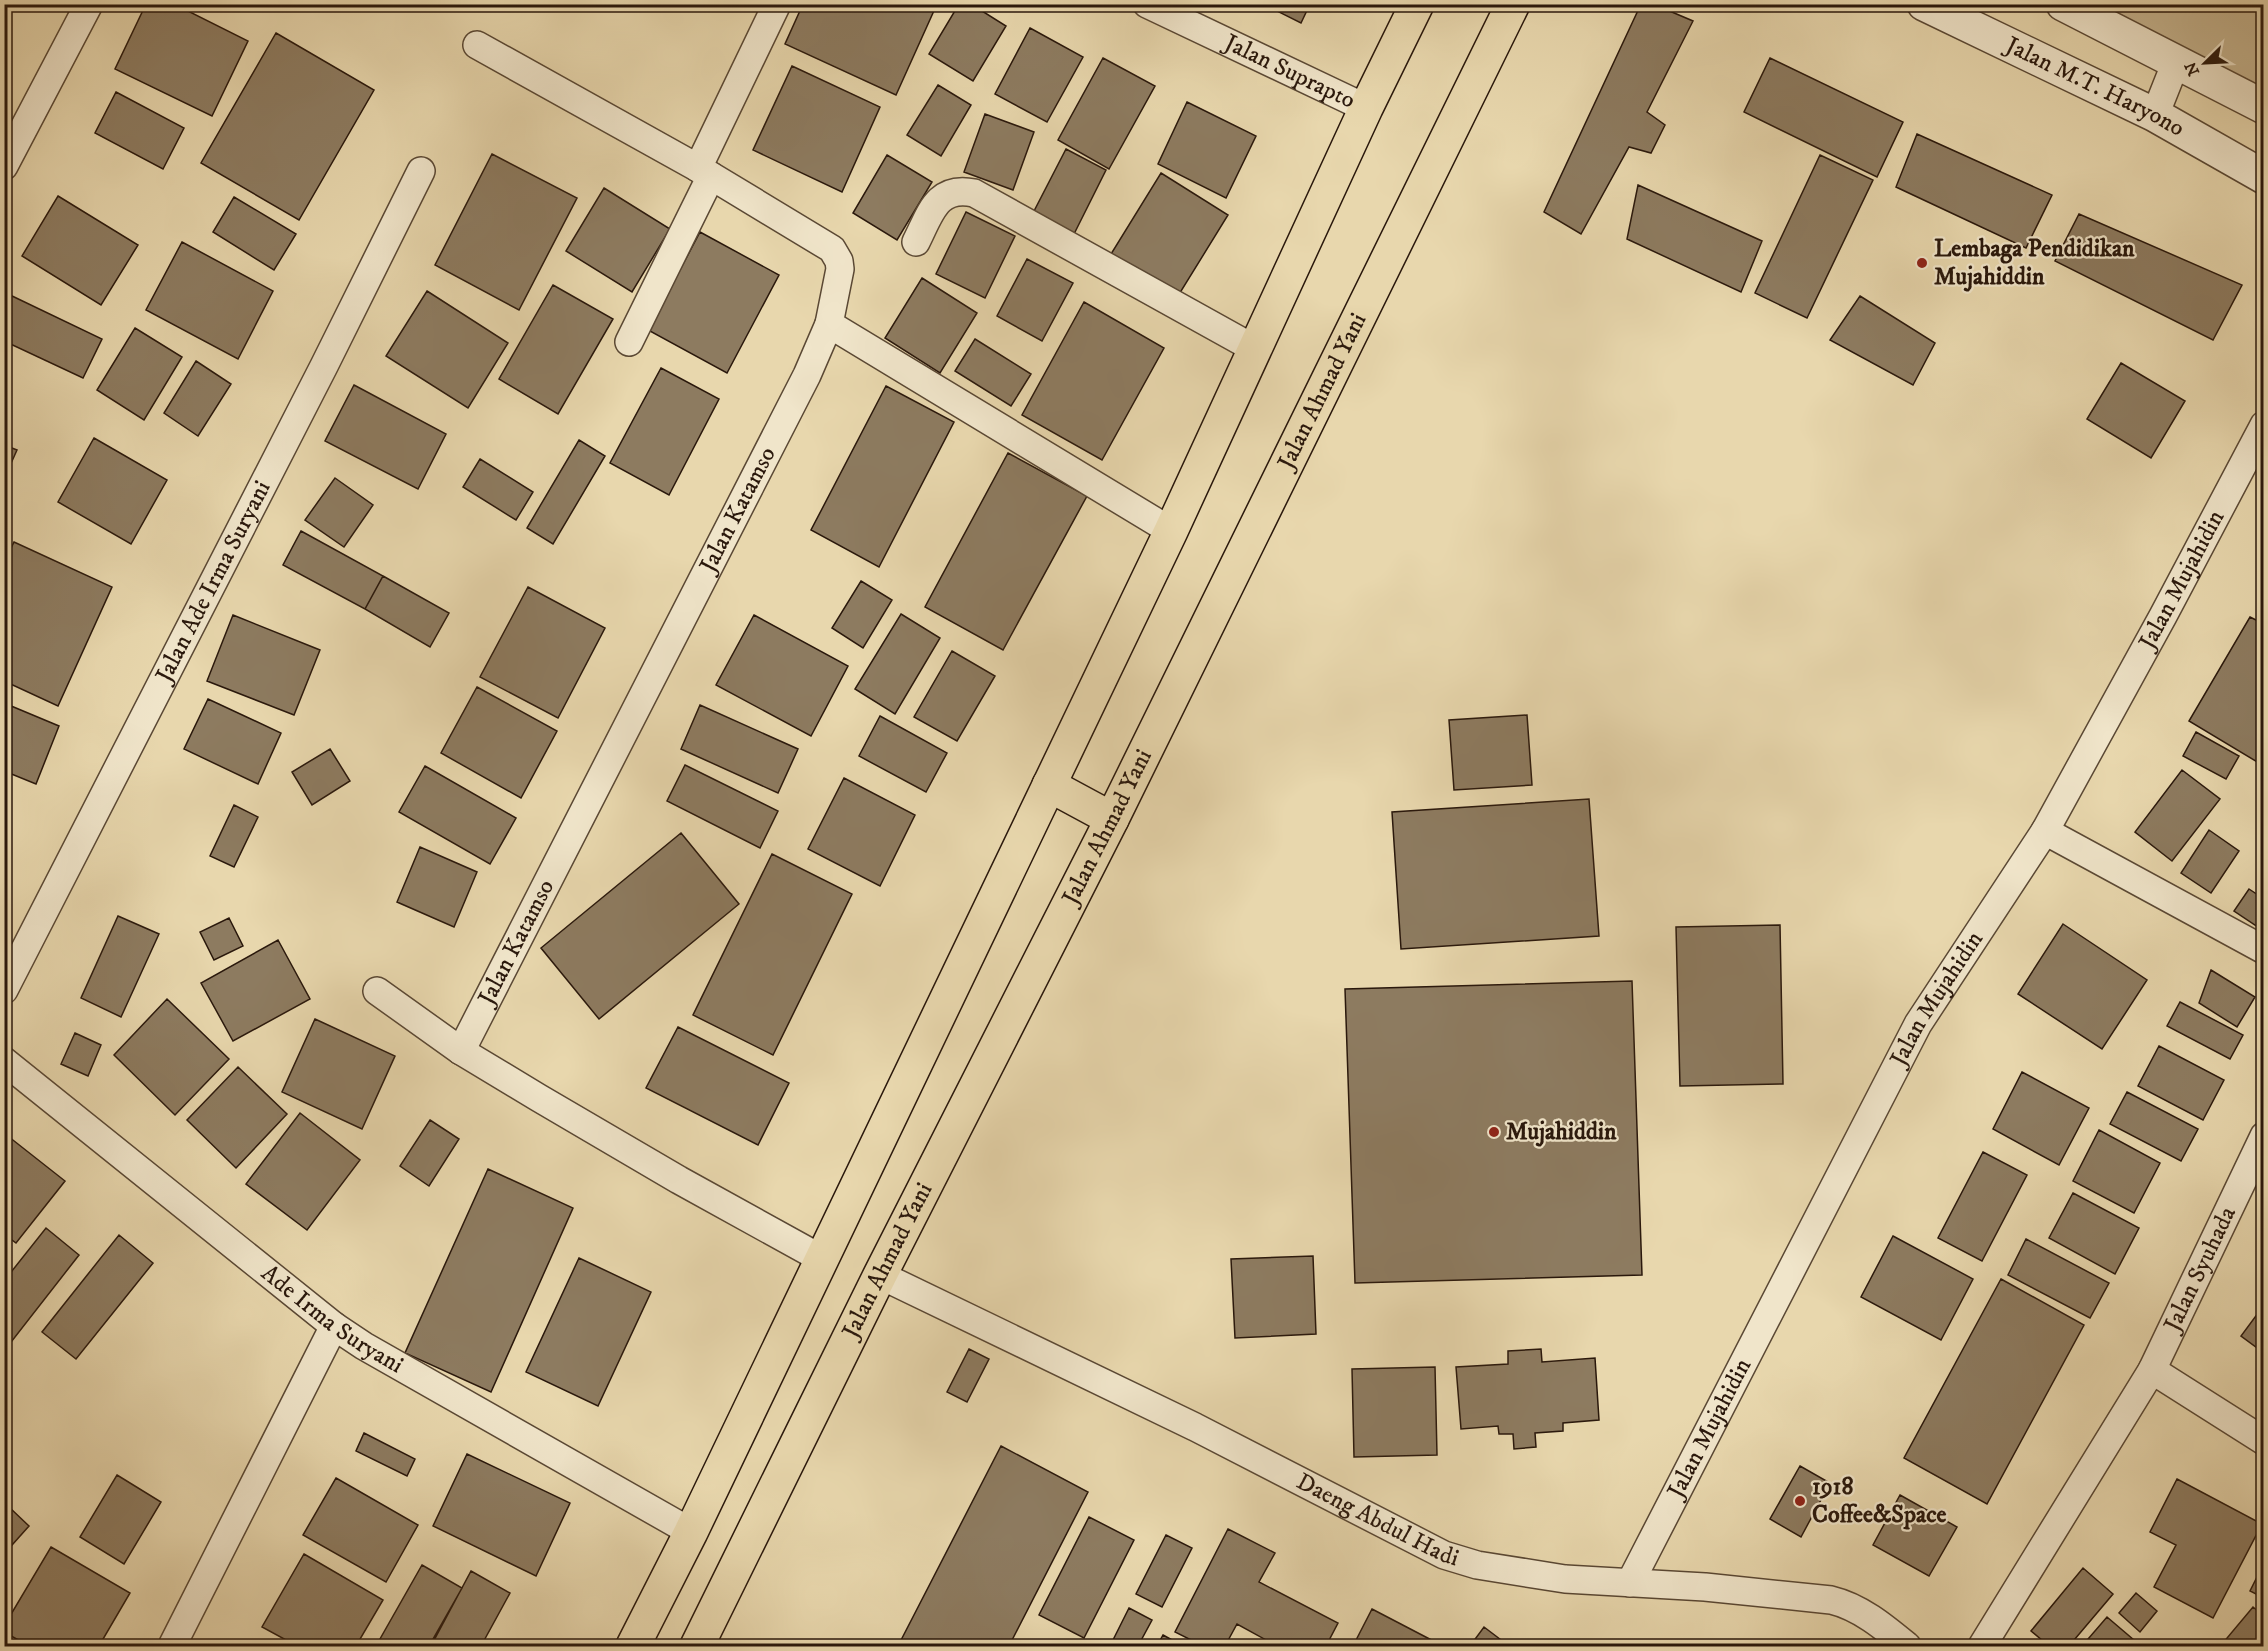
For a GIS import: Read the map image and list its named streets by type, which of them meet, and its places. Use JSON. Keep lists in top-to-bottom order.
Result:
{
  "streets": {
    "main road": ["Jalan Ahmad Yani"],
    "street": [
      "Jalan Suprapto",
      "Jalan M.T. Haryono",
      "Jalan Katamso",
      "Jalan Mujahidin",
      "Jalan Ade Irma Suryani",
      "Jalan Syuhada",
      "Ade Irma Suryani",
      "Daeng Abdul Hadi"
    ]
  },
  "crossings": [
    ["Jalan Ahmad Yani", "Daeng Abdul Hadi"],
    ["Jalan Mujahidin", "Daeng Abdul Hadi"]
  ],
  "places": ["Lembaga Pendidikan Mujahiddin", "Mujahiddin", "1918 Coffee&Space"],
  "north": "bottom left"
}
